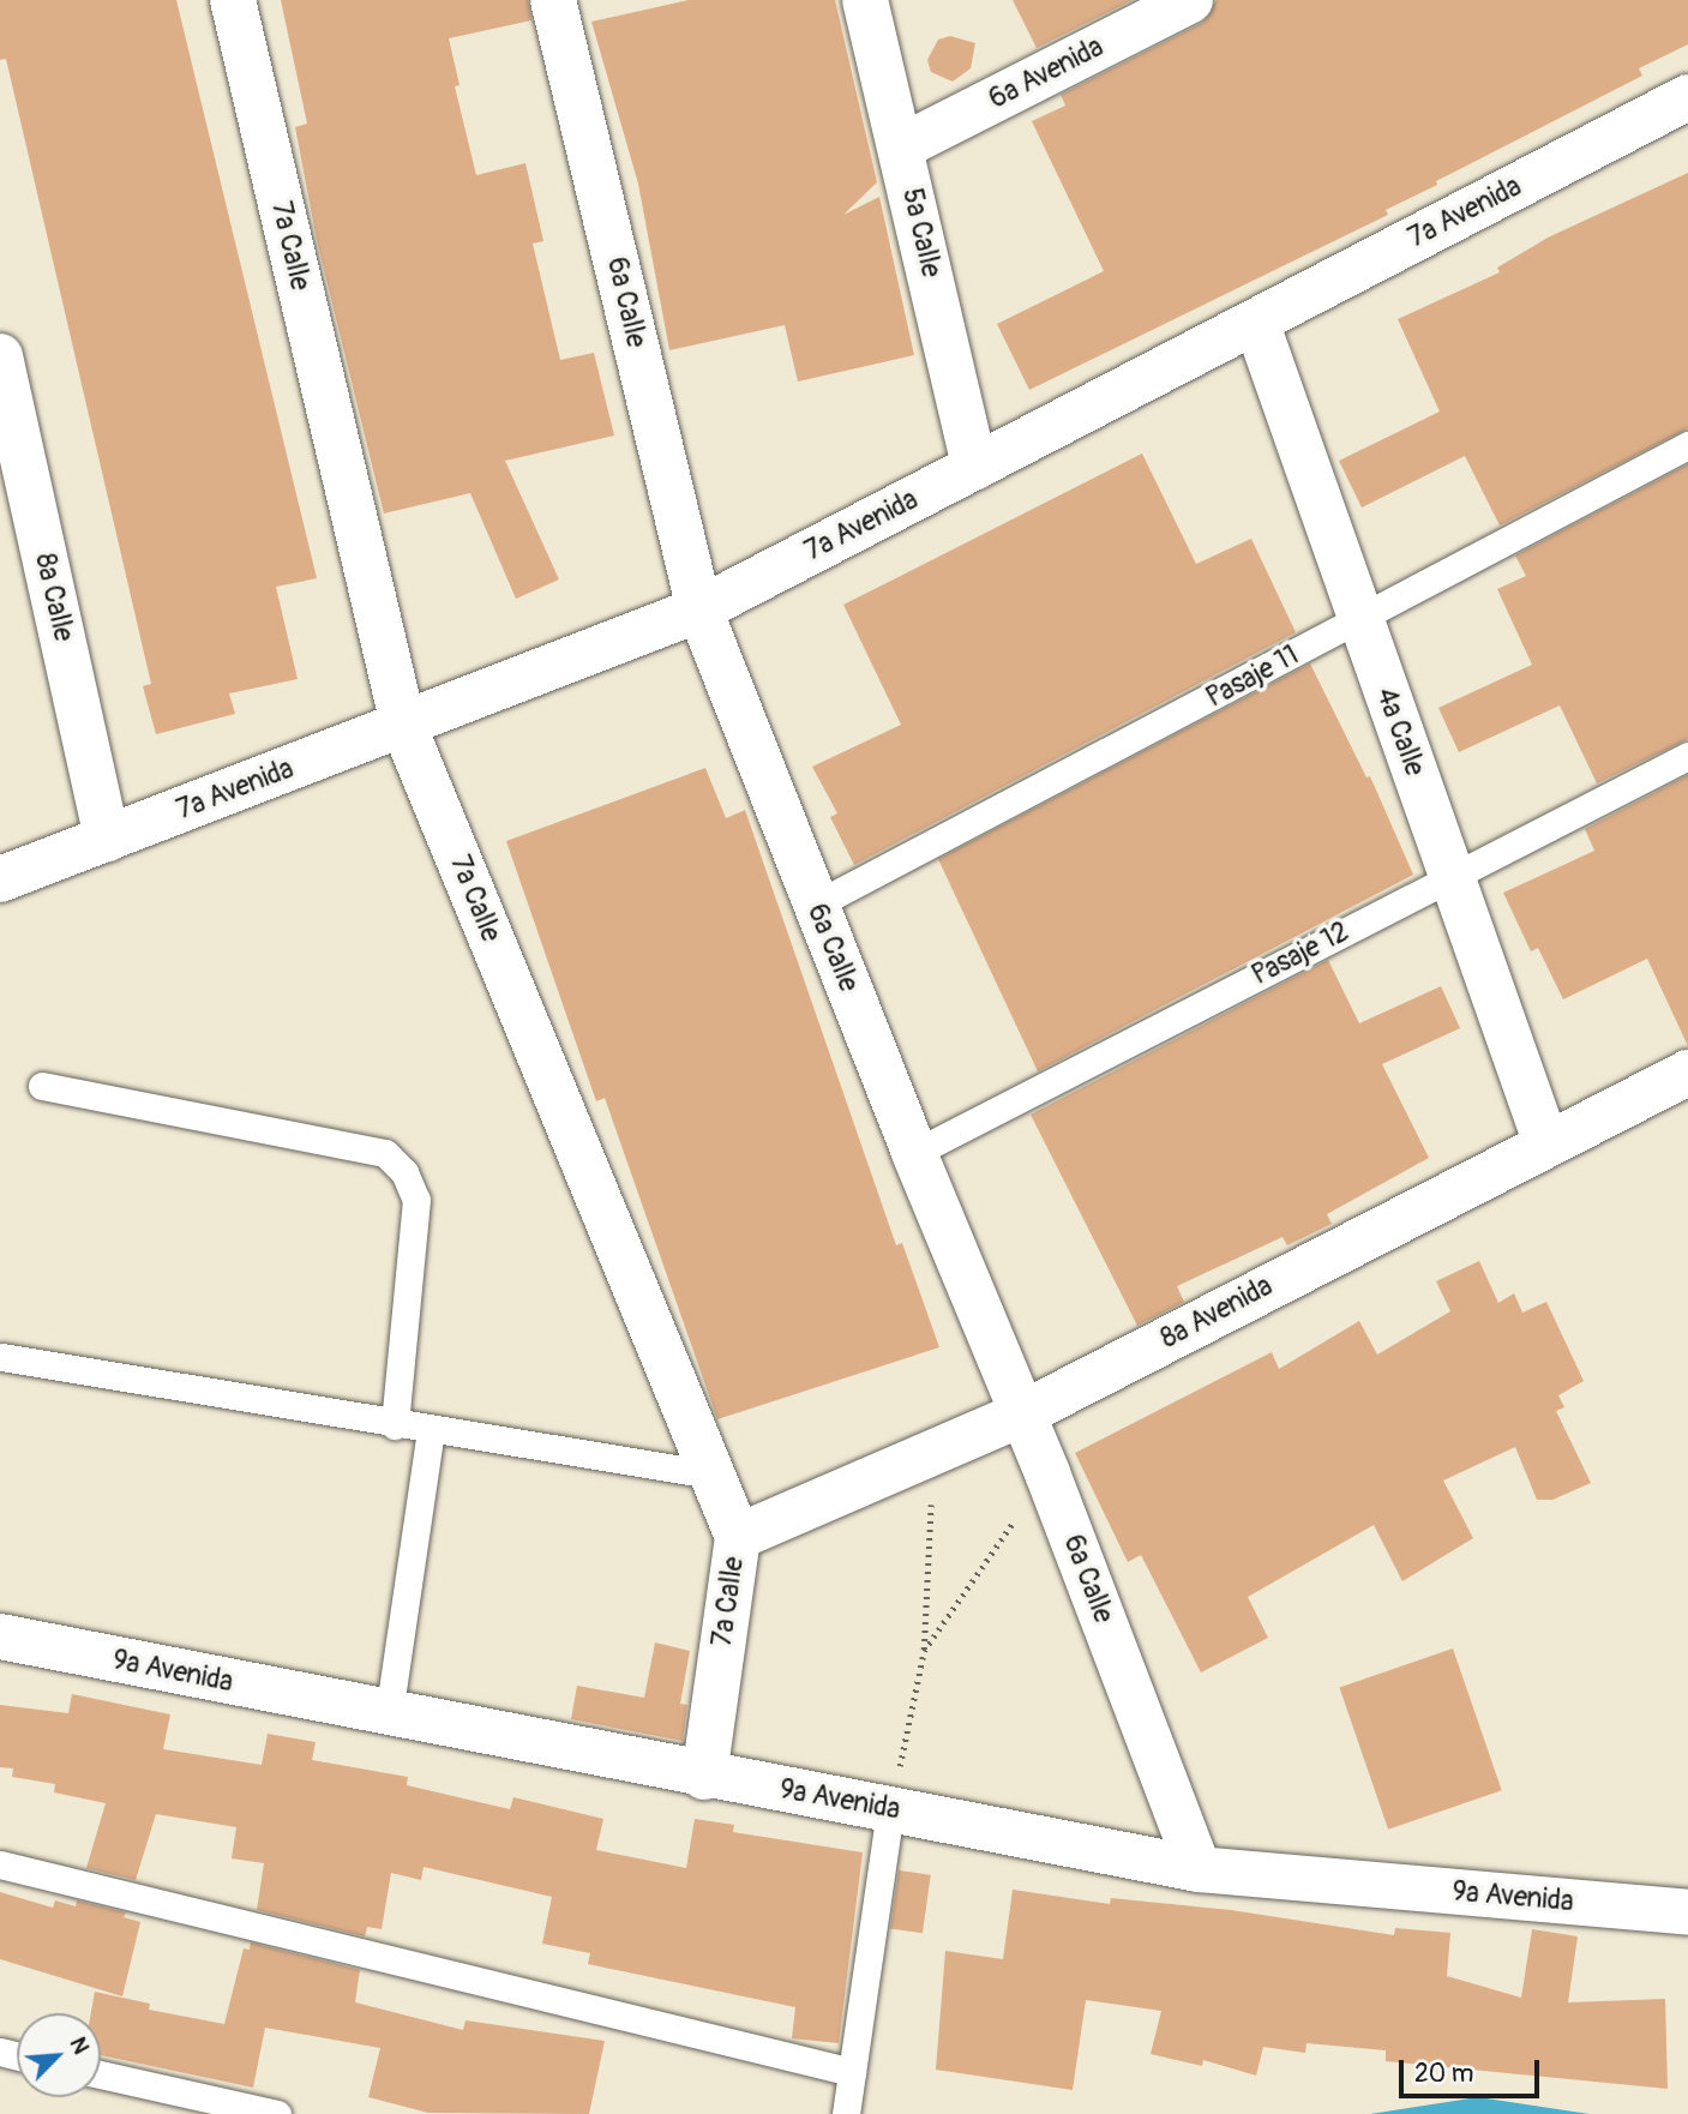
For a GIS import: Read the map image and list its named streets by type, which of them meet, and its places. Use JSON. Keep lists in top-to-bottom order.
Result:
{
  "streets": {
    "street": [
      "6a Avenida",
      "7a Avenida",
      "5a Calle",
      "7a Calle",
      "6a Calle",
      "8a Calle",
      "4a Calle",
      "8a Avenida",
      "9a Avenida"
    ],
    "lane": ["Pasaje 11", "Pasaje 12"]
  },
  "crossings": [
    ["6a Avenida", "5a Calle"],
    ["7a Avenida", "5a Calle"],
    ["7a Avenida", "7a Calle"],
    ["7a Avenida", "6a Calle"],
    ["7a Avenida", "8a Calle"],
    ["7a Avenida", "4a Calle"],
    ["7a Calle", "8a Avenida"],
    ["7a Calle", "9a Avenida"],
    ["6a Calle", "Pasaje 11"],
    ["6a Calle", "Pasaje 12"],
    ["6a Calle", "8a Avenida"],
    ["6a Calle", "9a Avenida"],
    ["Pasaje 11", "4a Calle"],
    ["4a Calle", "Pasaje 12"],
    ["4a Calle", "8a Avenida"]
  ],
  "scale_bar": "20 m",
  "north": "top right"
}
